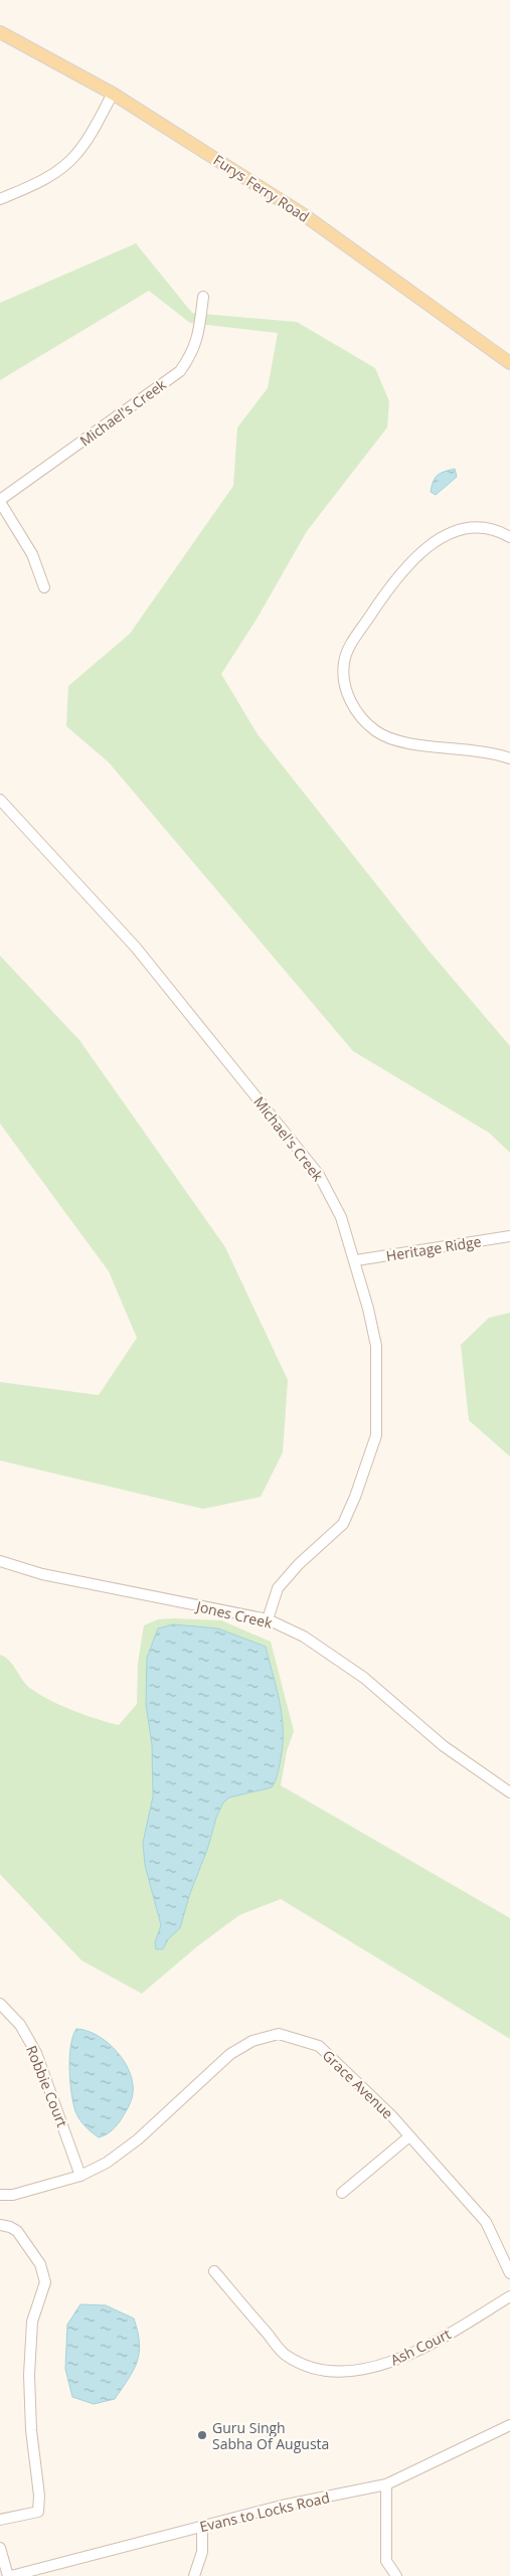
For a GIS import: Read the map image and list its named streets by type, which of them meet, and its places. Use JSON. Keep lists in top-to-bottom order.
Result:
{
  "streets": {
    "main road": ["Furys Ferry Road"],
    "street": [
      "Michael's Creek",
      "Heritage Ridge",
      "Jones Creek",
      "Grace Avenue",
      "Robbie Court",
      "Ash Court",
      "Evans to Locks Road"
    ]
  },
  "crossings": [
    ["Michael's Creek", "Heritage Ridge"],
    ["Michael's Creek", "Jones Creek"],
    ["Grace Avenue", "Robbie Court"]
  ],
  "places": ["Guru Singh Sabha Of Augusta"]
}
